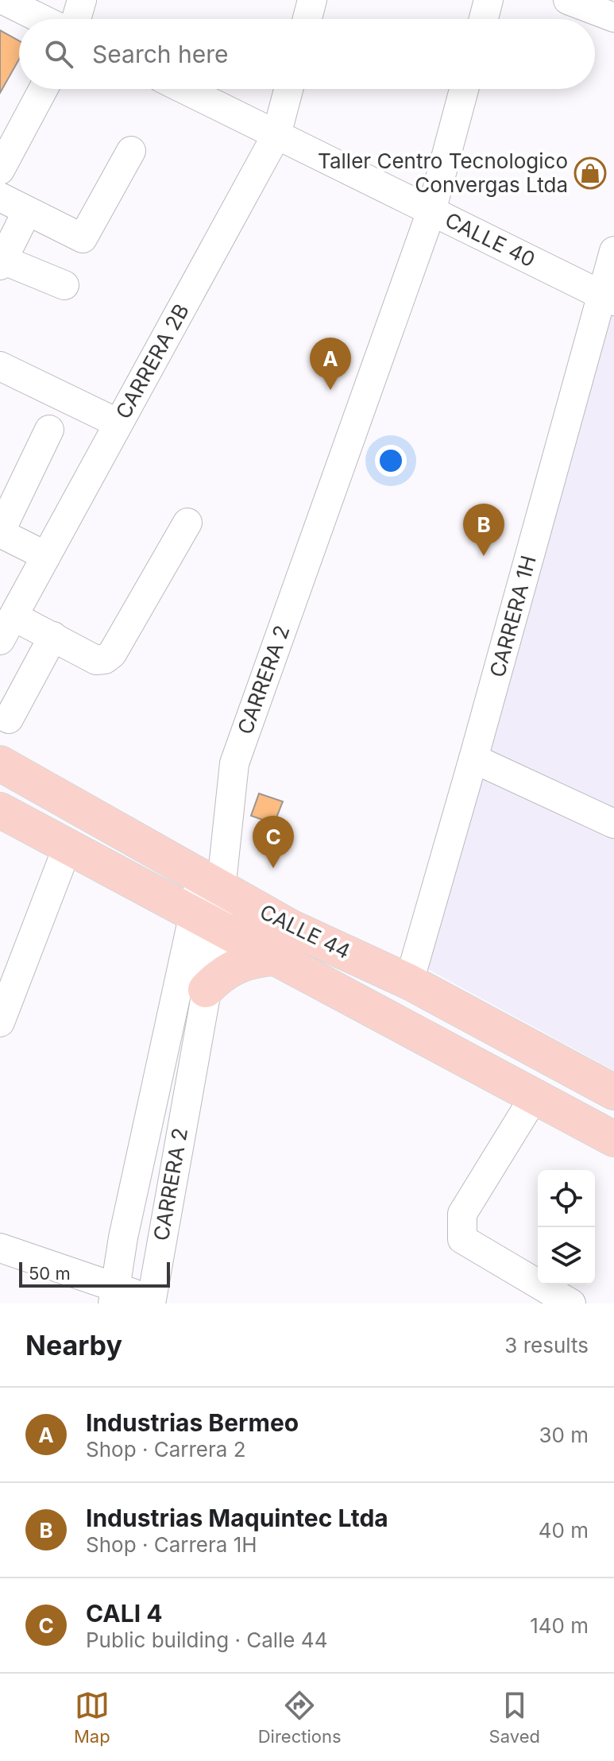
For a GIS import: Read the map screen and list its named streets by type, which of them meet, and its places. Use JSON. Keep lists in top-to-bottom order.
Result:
{
  "streets": {
    "main road": ["CALLE 44"],
    "street": [
      "CALLE 40",
      "CARRERA 2B",
      "CARRERA 1H",
      "CARRERA 2"
    ]
  },
  "crossings": [
    ["CALLE 40", "CARRERA 2B"],
    ["CALLE 40", "CARRERA 1H"],
    ["CALLE 40", "CARRERA 2"],
    ["CARRERA 1H", "CALLE 44"],
    ["CARRERA 2", "CALLE 44"]
  ],
  "places": {
    "shop": ["Taller Centro Tecnologico Convergas Ltda"]
  },
  "scale_bar": "50 m",
  "page": {
    "search": "Search here",
    "pins": ["A", "B", "C"],
    "scale": "50 m",
    "heading": ["Nearby", "3 results"],
    "list": [
      {
        "mark": "A",
        "name": "Industrias Bermeo",
        "note": "Shop · Carrera 2",
        "value": "30 m"
      },
      {
        "mark": "B",
        "name": "Industrias Maquintec Ltda",
        "note": "Shop · Carrera 1H",
        "value": "40 m"
      },
      {
        "mark": "C",
        "name": "CALI 4",
        "note": "Public building · Calle 44",
        "value": "140 m"
      }
    ],
    "nav": ["Map", "Directions", "Saved"]
  }
}
